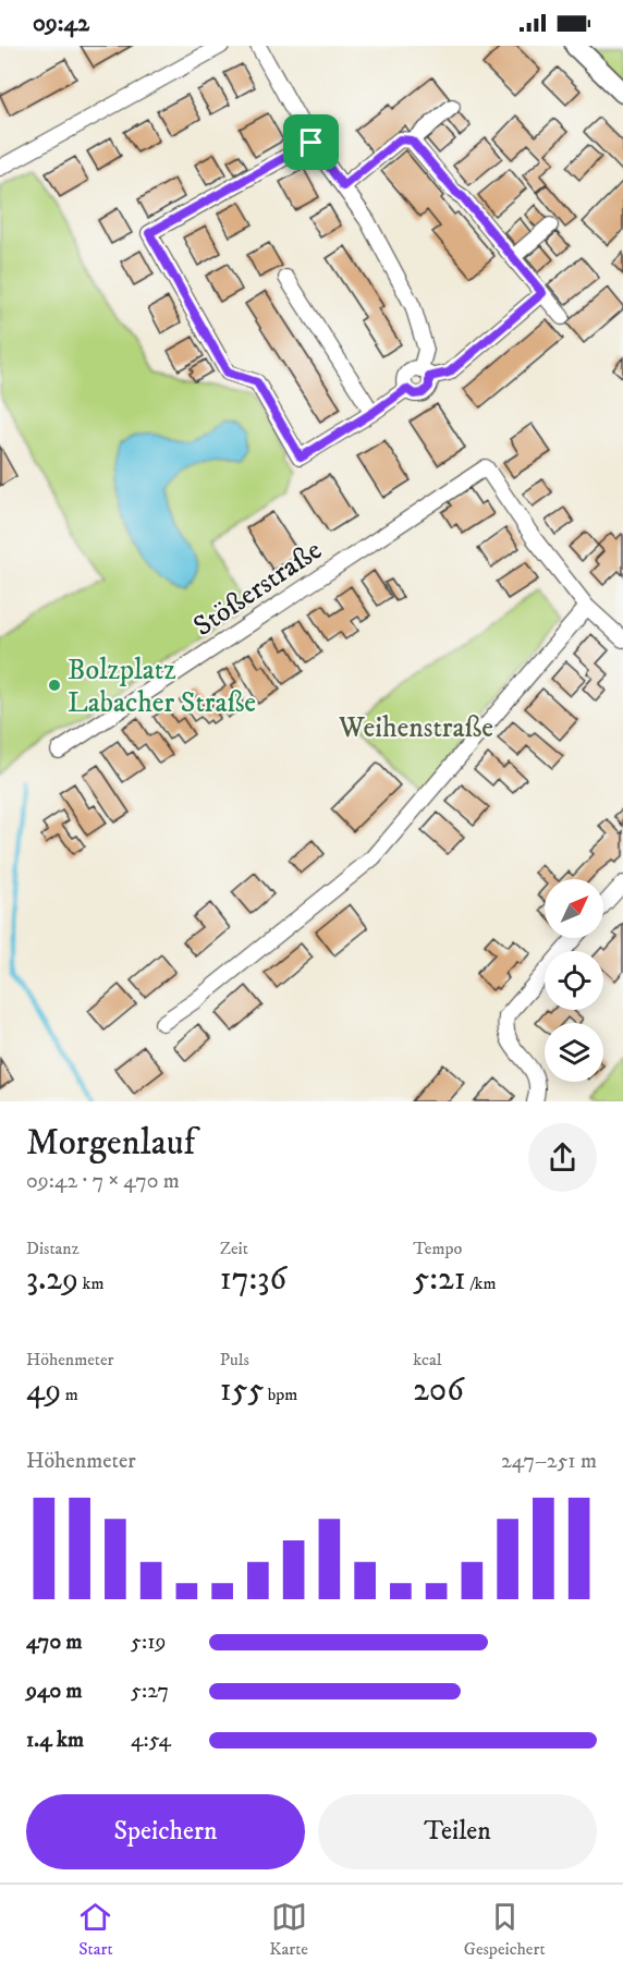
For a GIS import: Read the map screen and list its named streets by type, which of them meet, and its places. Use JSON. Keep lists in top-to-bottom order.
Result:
{
  "streets": {
    "street": ["Stößerstraße"]
  },
  "parks": ["Weihenstraße"],
  "places": ["Bolzplatz Labacher Straße"],
  "north": "top right",
  "page": {
    "status": "09:42",
    "heading": ["Morgenlauf", "09:42 · 7 × 470 m"],
    "stats": [
      ["Distanz", "3.29 km"],
      ["Zeit", "17:36"],
      ["Tempo", "5:21 /km"],
      ["Höhenmeter", "49 m"],
      ["Puls", "155 bpm"],
      ["kcal", "206"]
    ],
    "chart": ["Höhenmeter", "247–251 m"],
    "list": [
      {
        "name": "470 m",
        "note": "5:19"
      },
      {
        "name": "940 m",
        "note": "5:27"
      },
      {
        "name": "1.4 km",
        "note": "4:54"
      }
    ],
    "buttons": ["Speichern", "Teilen"],
    "tabs": ["Start", "Karte", "Gespeichert"]
  }
}
